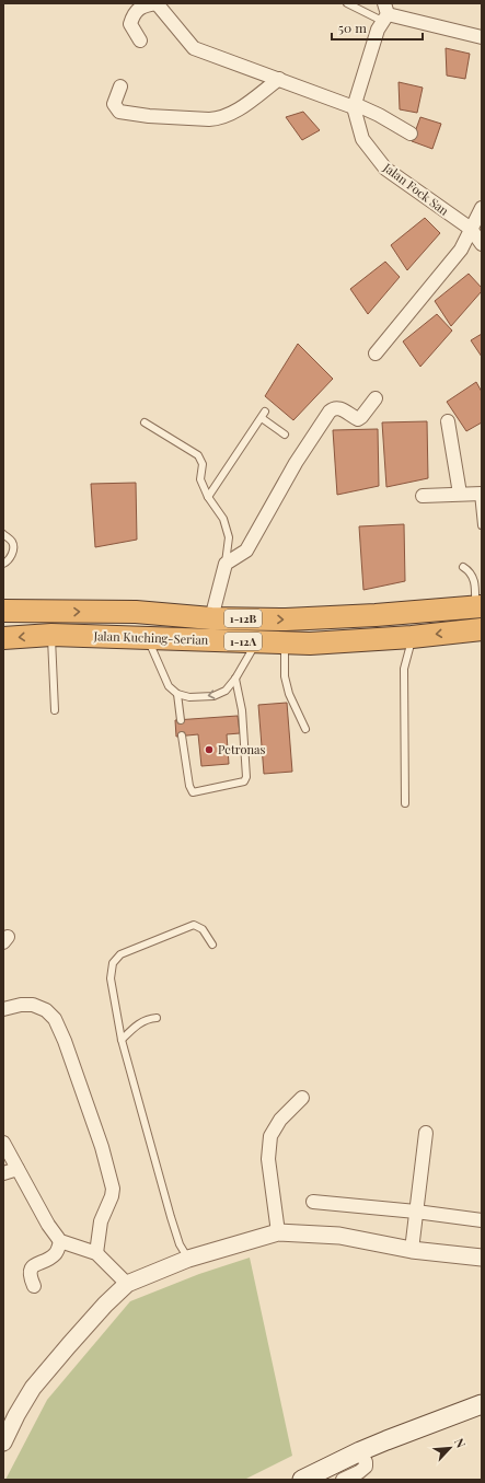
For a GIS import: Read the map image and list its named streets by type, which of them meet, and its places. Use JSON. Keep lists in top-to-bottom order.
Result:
{
  "streets": {
    "highway": ["1-12B", "Jalan Kuching-Serian", "1-12A"],
    "street": ["Jalan Fock San"]
  },
  "places": ["Petronas"],
  "scale_bar": "50 m",
  "north": "top right"
}
